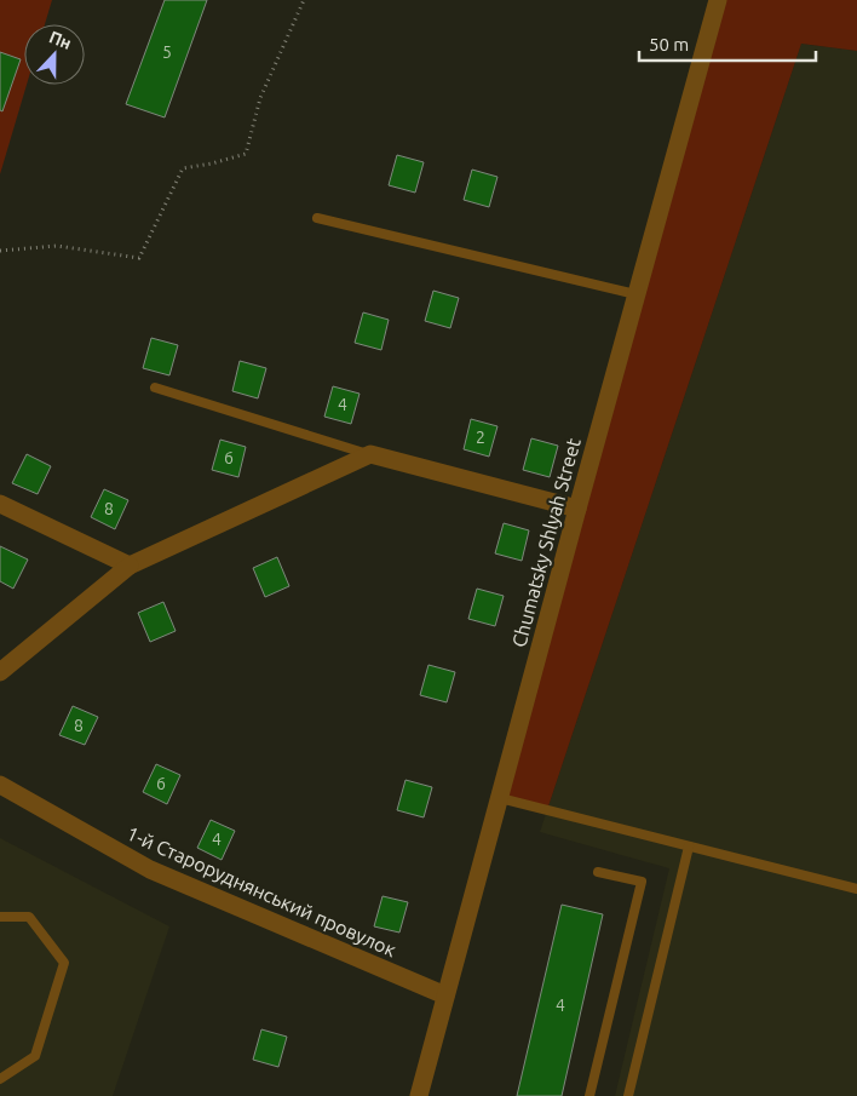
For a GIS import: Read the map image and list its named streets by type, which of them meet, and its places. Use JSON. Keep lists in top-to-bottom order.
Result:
{
  "streets": {
    "street": ["Chumatsky Shlyah Street", "1-й Староруднянський провулок"]
  },
  "crossings": [
    ["Chumatsky Shlyah Street", "1-й Староруднянський провулок"]
  ],
  "house_numbers": [
    "5",
    "4",
    "2",
    "6",
    "8",
    "8",
    "6",
    "4",
    "4"
  ],
  "scale_bar": "50 m",
  "north": "top"
}
